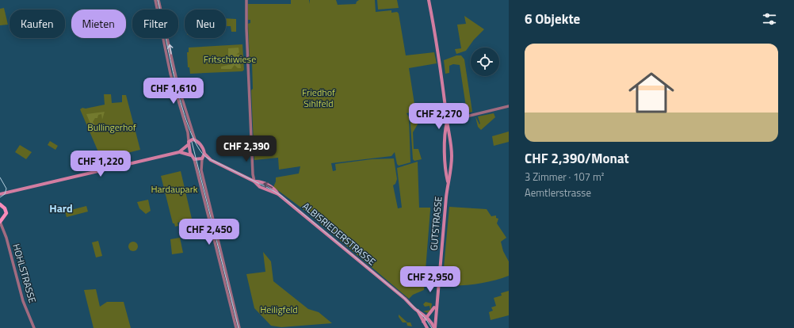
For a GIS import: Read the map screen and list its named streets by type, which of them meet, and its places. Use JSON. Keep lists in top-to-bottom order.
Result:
{
  "streets": {
    "main road": ["GUTSTRASSE", "ALBISRIEDERSTRASSE"],
    "street": ["HOHLSTRASSE"]
  },
  "crossings": [
    ["GUTSTRASSE", "ALBISRIEDERSTRASSE"]
  ],
  "districts": ["Hard"],
  "parks": [
    "Fritschiwiese",
    "Friedhof Sihlfeld",
    "Bullingerhof",
    "Hardaupark",
    "Heiligfeld"
  ],
  "page": {
    "heading": "6 Objekte",
    "chip": [
      "Kaufen",
      "Mieten",
      "Filter",
      "Neu"
    ],
    "list": [
      {
        "name": "CHF 2,390/Monat",
        "note": "3 Zimmer · 107 m² · Aemtlerstrasse"
      }
    ],
    "price": [
      "CHF 1,610",
      "CHF 2,270",
      "CHF 2,390",
      "CHF 1,220",
      "CHF 2,450",
      "CHF 2,950"
    ]
  }
}
